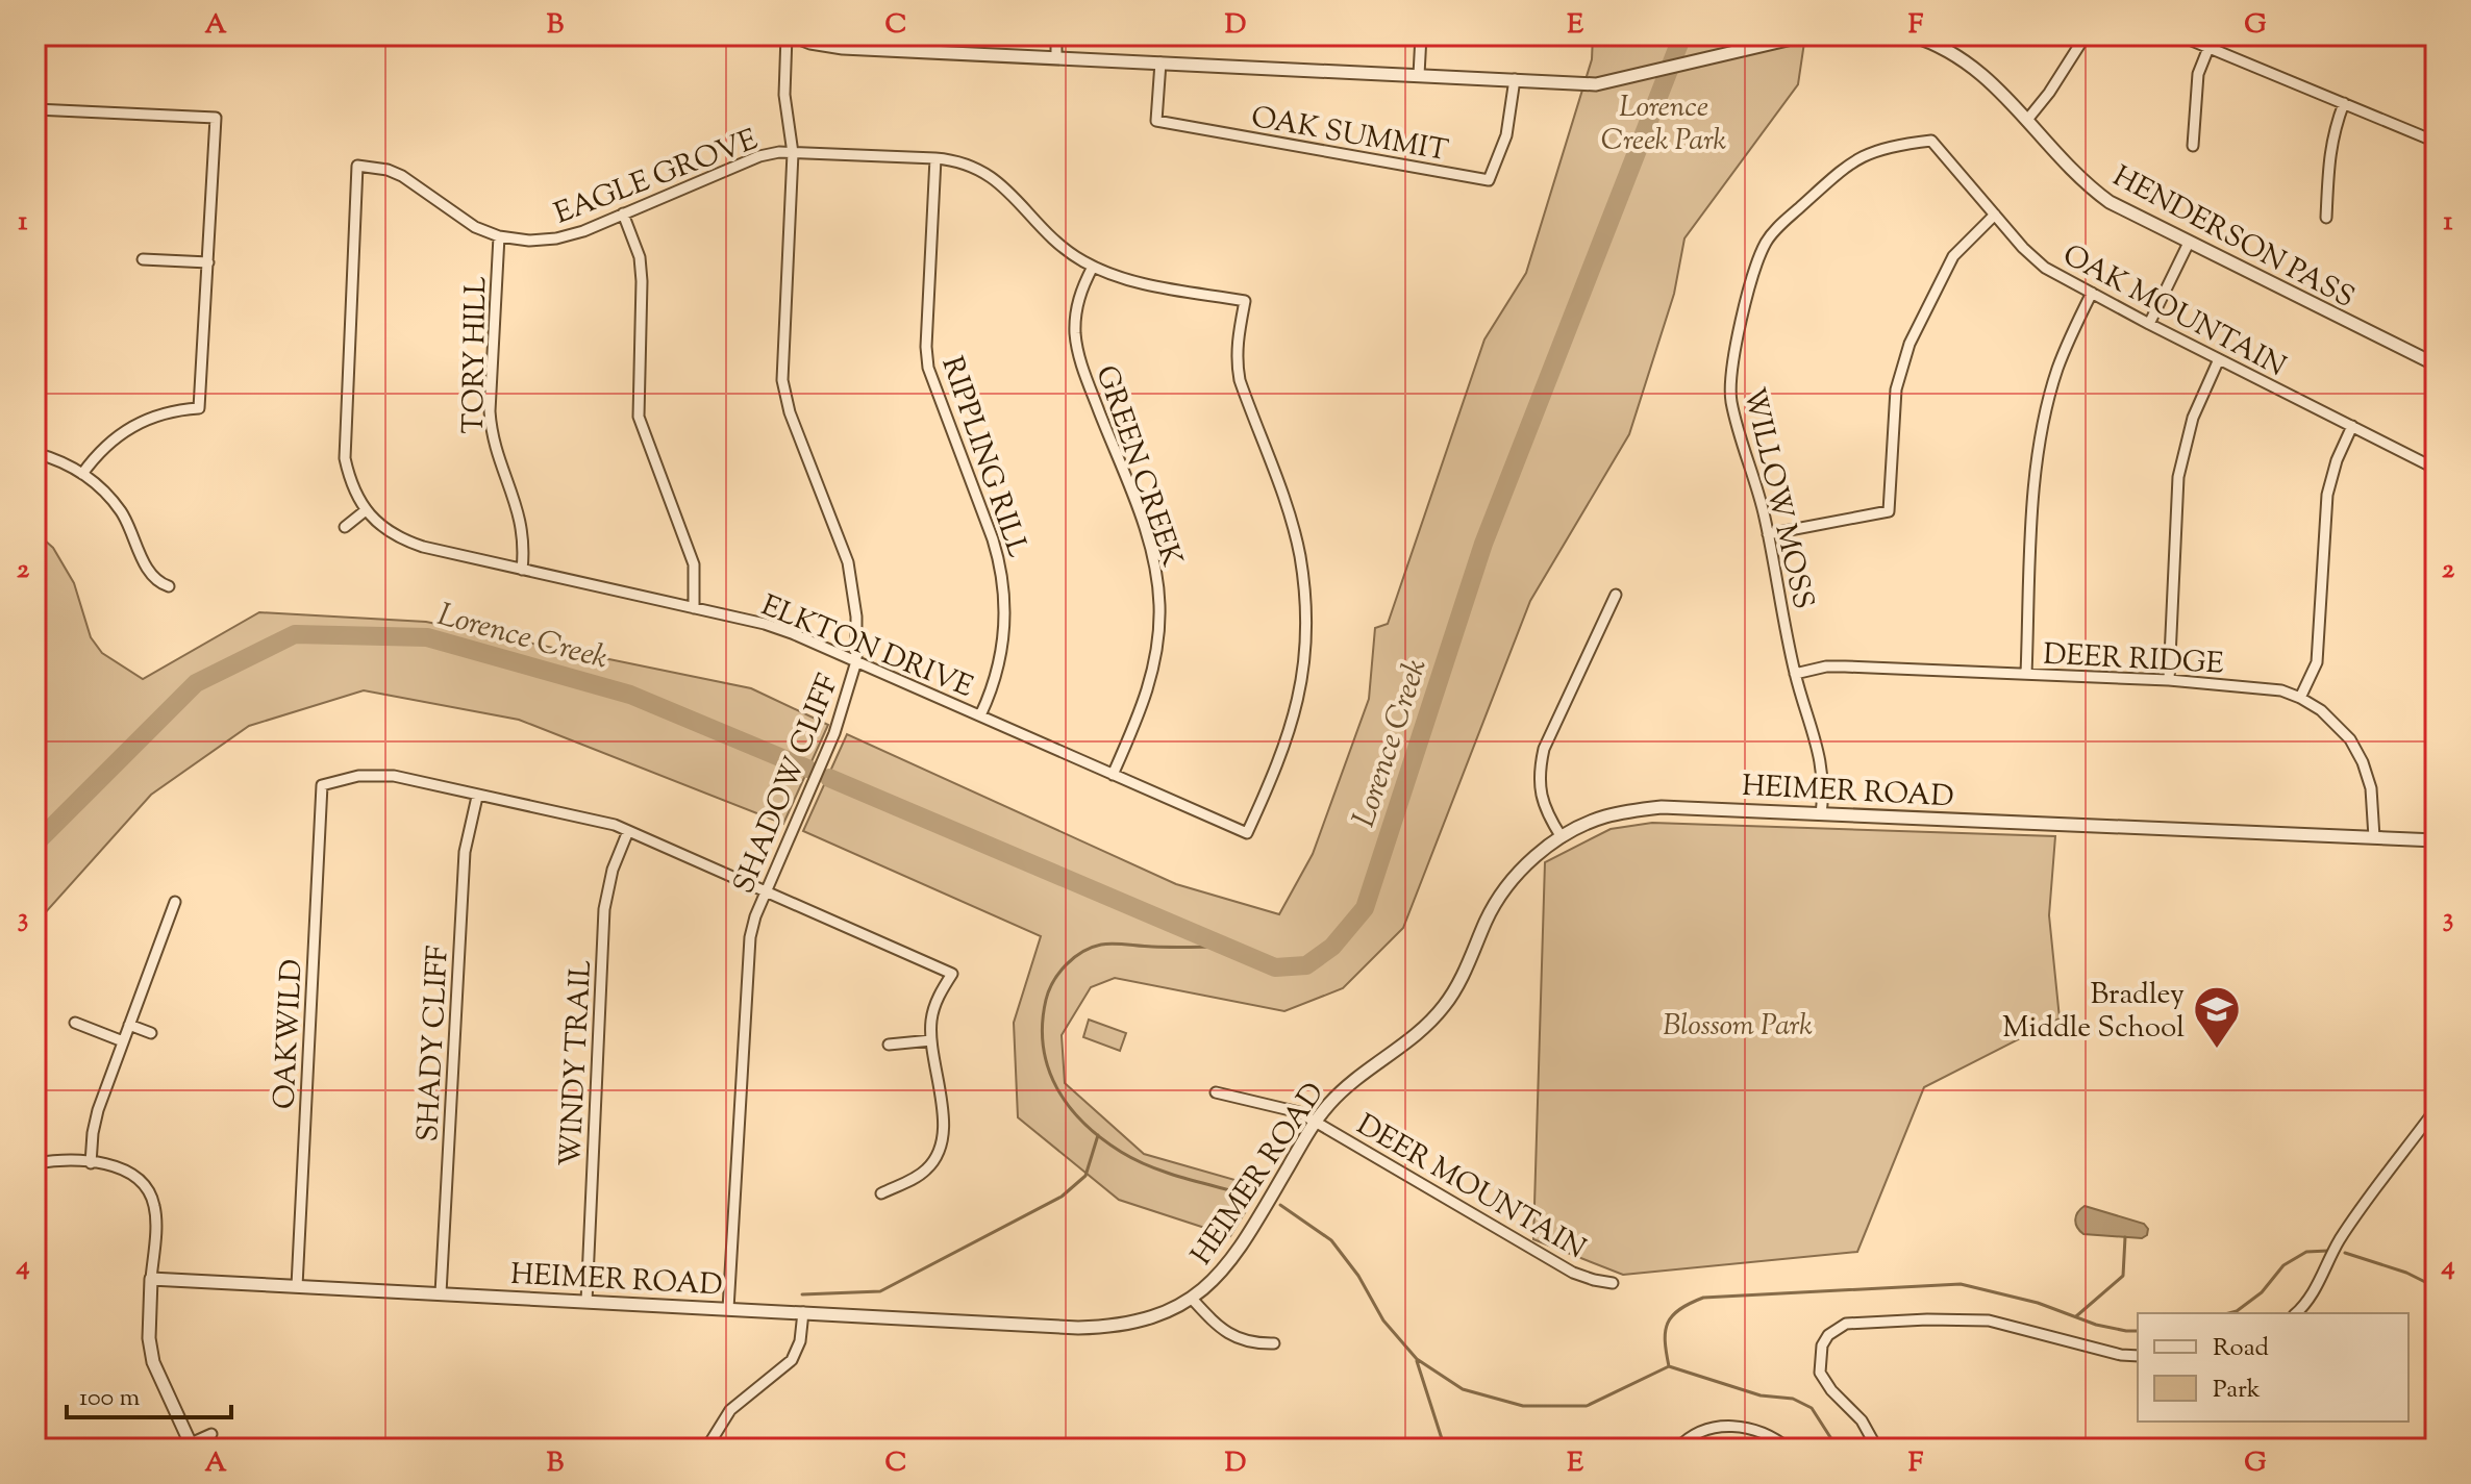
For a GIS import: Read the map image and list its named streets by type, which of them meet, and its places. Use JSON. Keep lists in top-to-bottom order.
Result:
{
  "streets": {
    "street": [
      "OAK SUMMIT",
      "EAGLE GROVE",
      "HENDERSON PASS",
      "OAK MOUNTAIN",
      "TORY HILL",
      "RIPPLING RILL",
      "GREEN CREEK",
      "WILLOW MOSS",
      "ELKTON DRIVE",
      "DEER RIDGE",
      "SHADOW CLIFF",
      "HEIMER ROAD",
      "OAKWILD",
      "SHADY CLIFF",
      "WINDY TRAIL",
      "DEER MOUNTAIN"
    ]
  },
  "crossings": [
    ["EAGLE GROVE", "TORY HILL"],
    ["EAGLE GROVE", "RIPPLING RILL"],
    ["EAGLE GROVE", "GREEN CREEK"],
    ["EAGLE GROVE", "ELKTON DRIVE"],
    ["EAGLE GROVE", "SHADOW CLIFF"],
    ["OAK MOUNTAIN", "WILLOW MOSS"],
    ["TORY HILL", "ELKTON DRIVE"],
    ["RIPPLING RILL", "ELKTON DRIVE"],
    ["GREEN CREEK", "ELKTON DRIVE"],
    ["WILLOW MOSS", "DEER RIDGE"],
    ["WILLOW MOSS", "HEIMER ROAD"],
    ["ELKTON DRIVE", "SHADOW CLIFF"],
    ["DEER RIDGE", "HEIMER ROAD"],
    ["SHADOW CLIFF", "HEIMER ROAD"],
    ["HEIMER ROAD", "OAKWILD"],
    ["HEIMER ROAD", "SHADY CLIFF"],
    ["HEIMER ROAD", "WINDY TRAIL"],
    ["HEIMER ROAD", "DEER MOUNTAIN"],
    ["OAKWILD", "SHADY CLIFF"]
  ],
  "water": ["Lorence Creek"],
  "parks": ["Lorence Creek Park", "Blossom Park"],
  "places": {
    "school or university": ["Bradley Middle School"]
  },
  "legend": ["Road", "Park"],
  "scale_bar": "100 m",
  "grid": {
    "columns": [
      "A",
      "B",
      "C",
      "D",
      "E",
      "F",
      "G"
    ],
    "rows": [
      "1",
      "2",
      "3",
      "4"
    ]
  }
}
